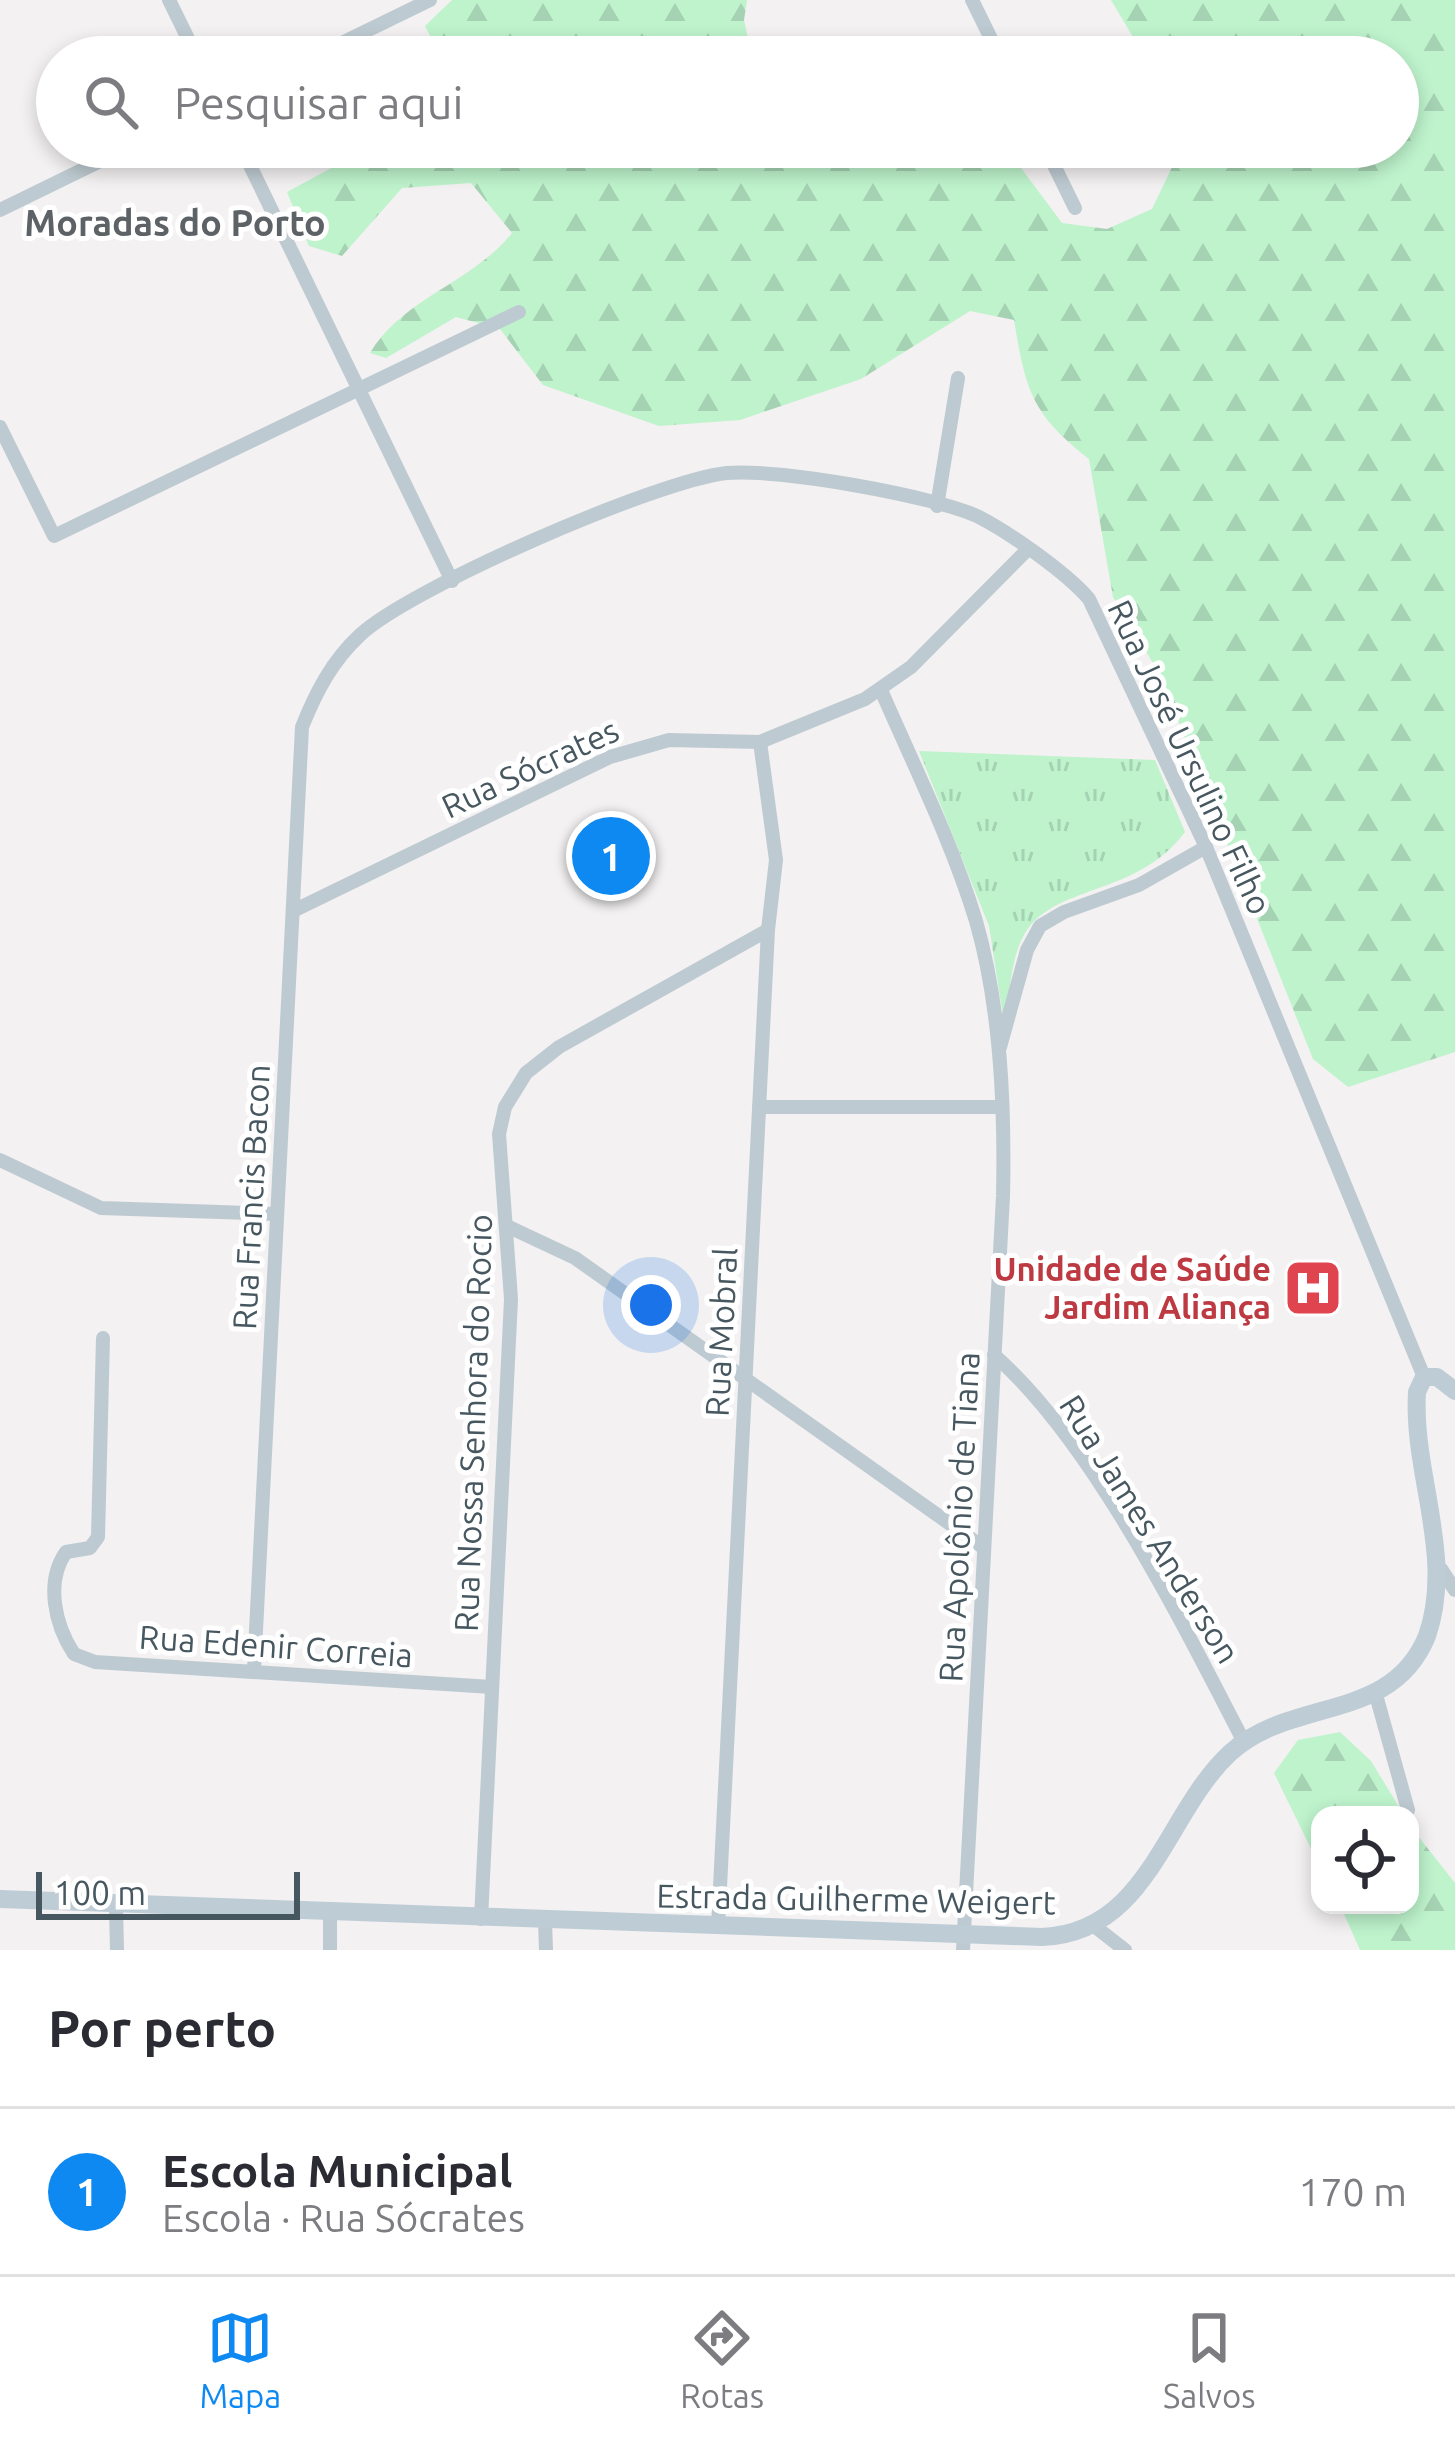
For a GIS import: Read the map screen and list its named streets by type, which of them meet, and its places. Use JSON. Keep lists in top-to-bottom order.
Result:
{
  "streets": {
    "street": [
      "Rua José Ursulino Filho",
      "Rua Sócrates",
      "Rua Francis Bacon",
      "Rua Mobral",
      "Rua Nossa Senhora do Rocio",
      "Rua Apolônio de Tiana",
      "Rua James Anderson",
      "Rua Edenir Correia",
      "Estrada Guilherme Weigert"
    ]
  },
  "crossings": [
    ["Rua José Ursulino Filho", "Rua Sócrates"],
    ["Rua José Ursulino Filho", "Rua Francis Bacon"],
    ["Rua José Ursulino Filho", "Estrada Guilherme Weigert"],
    ["Rua Sócrates", "Rua Francis Bacon"],
    ["Rua Sócrates", "Rua Mobral"],
    ["Rua Sócrates", "Rua Apolônio de Tiana"],
    ["Rua Francis Bacon", "Rua Edenir Correia"],
    ["Rua Mobral", "Rua Nossa Senhora do Rocio"],
    ["Rua Mobral", "Estrada Guilherme Weigert"],
    ["Rua Nossa Senhora do Rocio", "Rua Edenir Correia"],
    ["Rua Nossa Senhora do Rocio", "Estrada Guilherme Weigert"],
    ["Rua Apolônio de Tiana", "Rua James Anderson"],
    ["Rua Apolônio de Tiana", "Estrada Guilherme Weigert"],
    ["Rua James Anderson", "Estrada Guilherme Weigert"]
  ],
  "districts": ["Moradas do Porto"],
  "places": {
    "hospital": ["Unidade de Saúde Jardim Aliança"]
  },
  "scale_bar": "100 m",
  "page": {
    "search": "Pesquisar aqui",
    "pins": "1",
    "scale": "100 m",
    "heading": "Por perto",
    "list": [
      {
        "mark": "1",
        "name": "Escola Municipal",
        "note": "Escola · Rua Sócrates",
        "value": "170 m"
      }
    ],
    "nav": ["Mapa", "Rotas", "Salvos"]
  }
}
